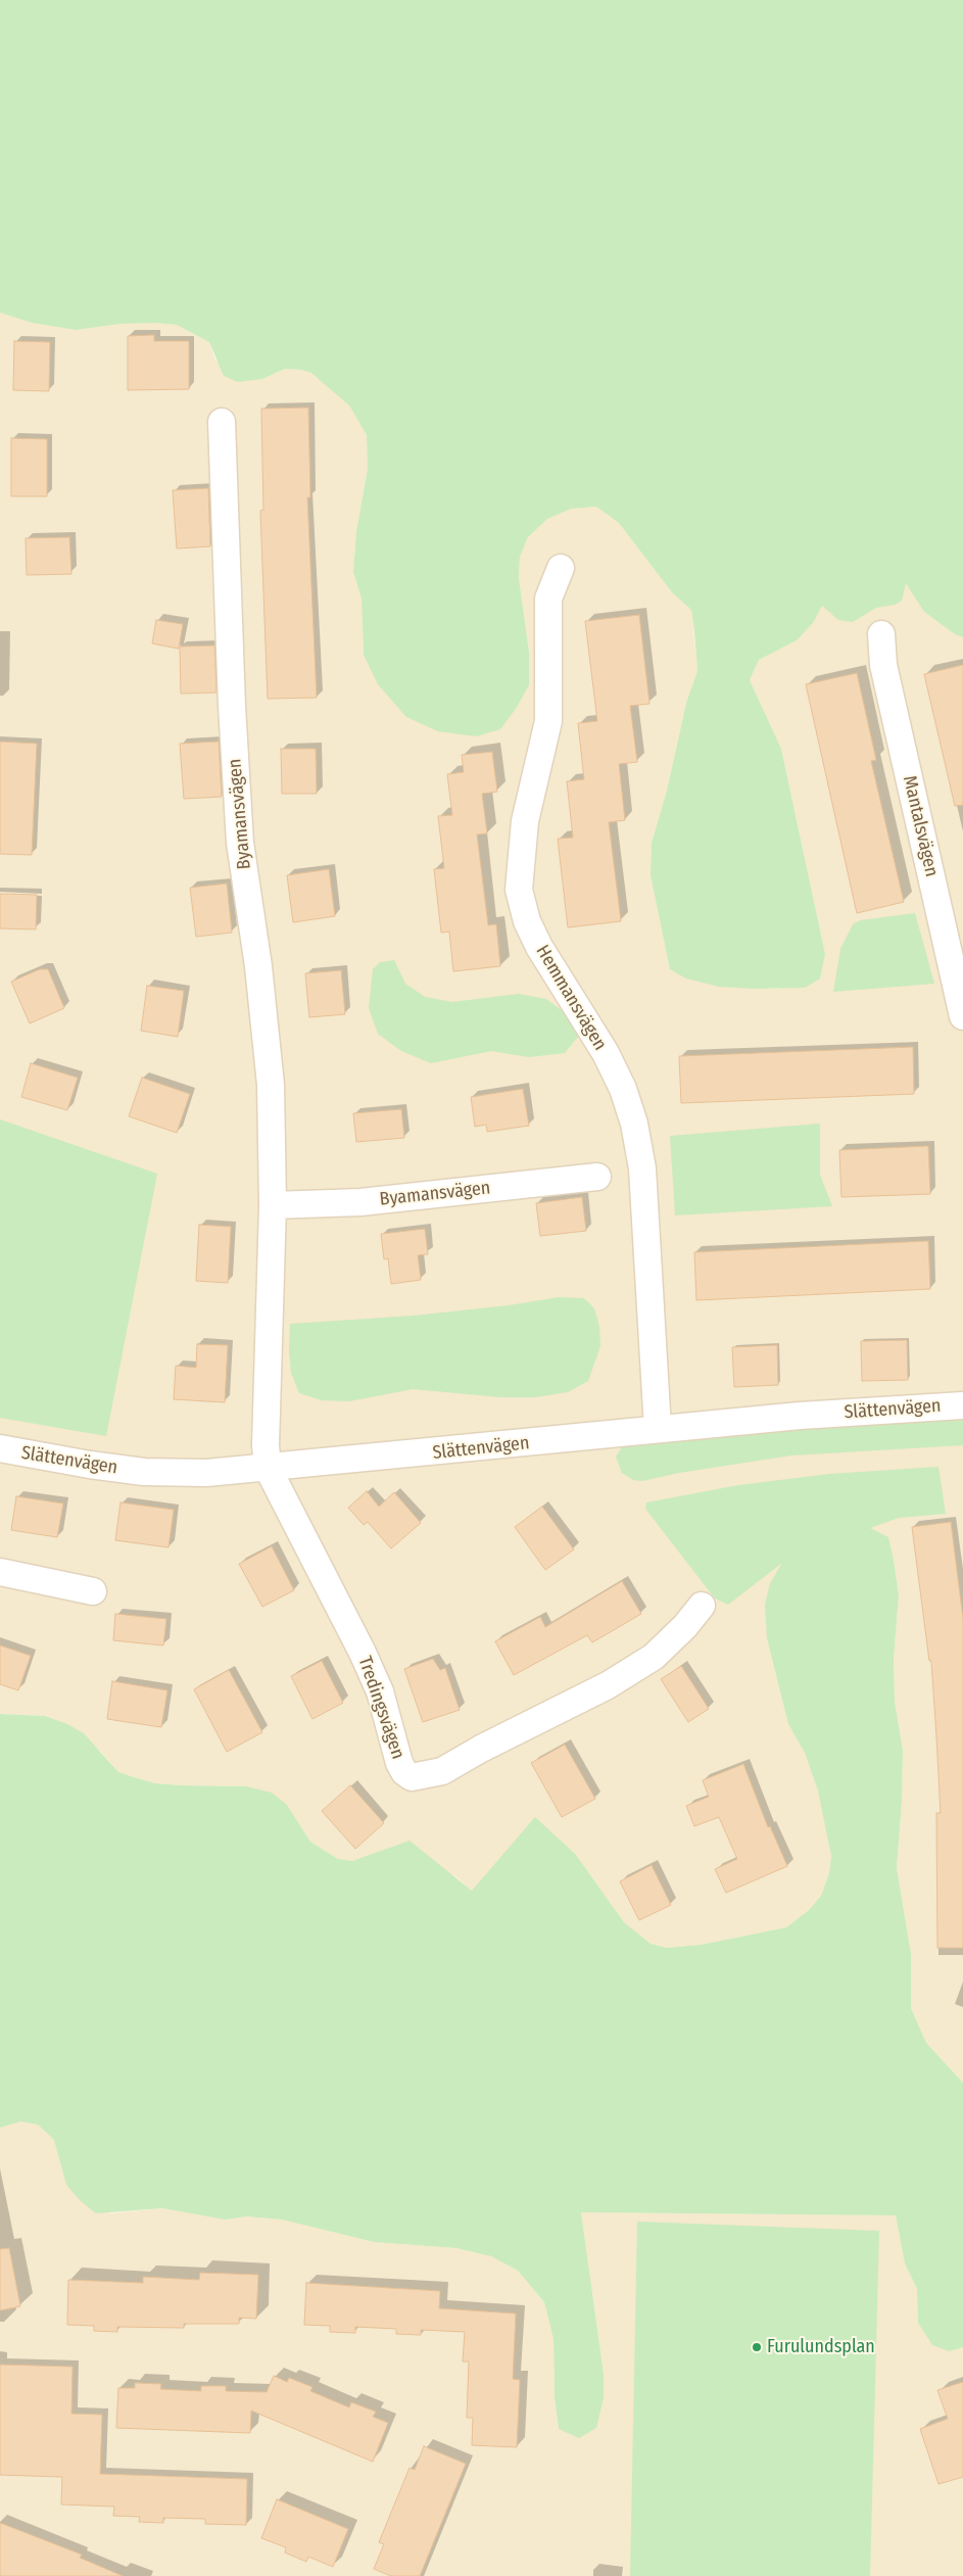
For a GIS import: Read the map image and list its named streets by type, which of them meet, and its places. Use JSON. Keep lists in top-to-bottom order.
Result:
{
  "streets": {
    "street": [
      "Byamansvägen",
      "Mantalsvägen",
      "Hemmansvägen",
      "Slättenvägen",
      "Tredingsvägen"
    ]
  },
  "crossings": [
    ["Byamansvägen", "Slättenvägen"],
    ["Byamansvägen", "Tredingsvägen"],
    ["Hemmansvägen", "Slättenvägen"],
    ["Slättenvägen", "Tredingsvägen"]
  ],
  "places": ["Furulundsplan"]
}
